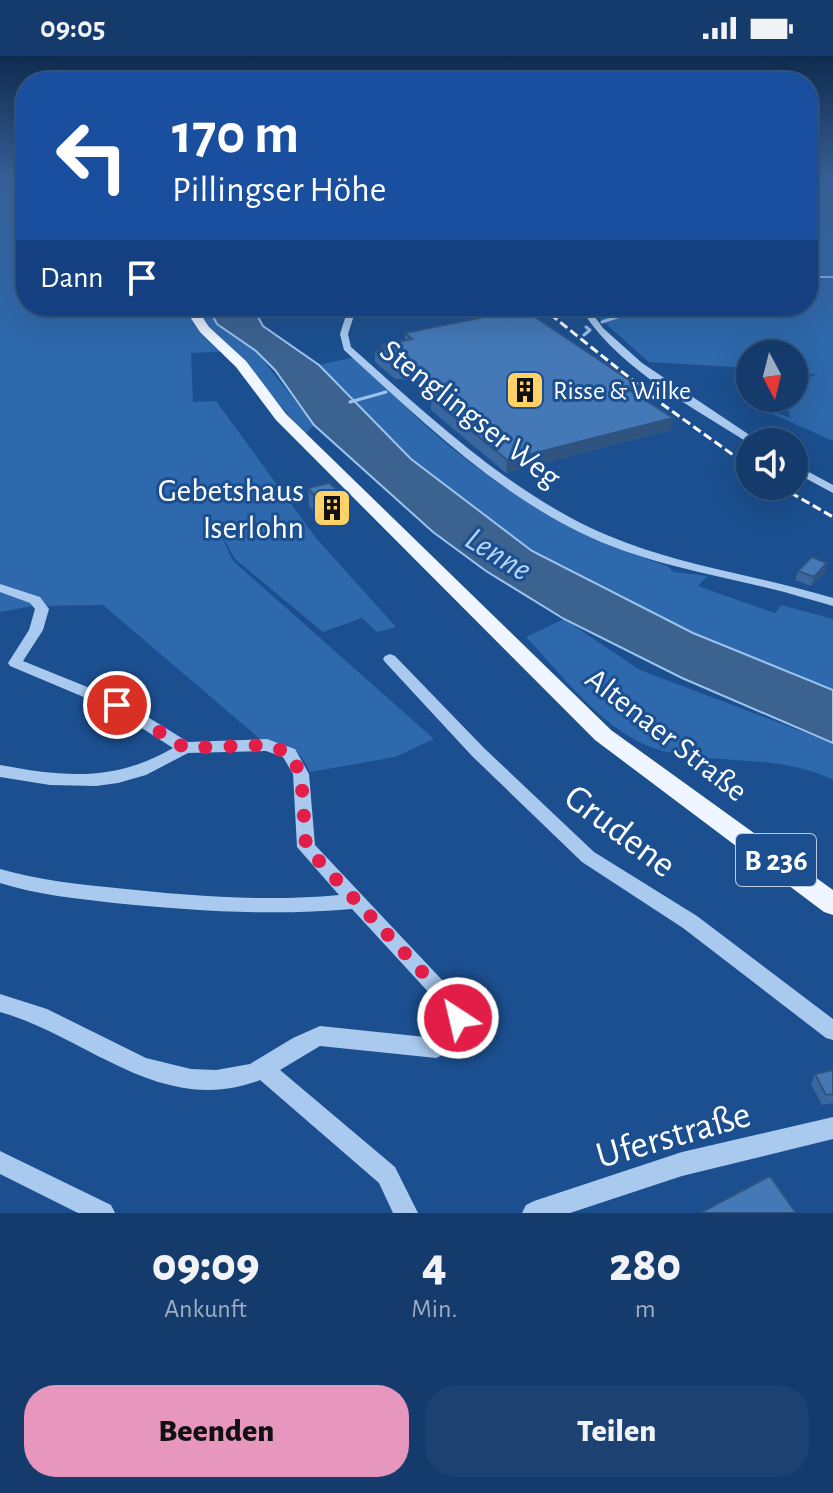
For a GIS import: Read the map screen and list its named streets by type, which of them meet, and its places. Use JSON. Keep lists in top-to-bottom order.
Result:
{
  "streets": {
    "main road": ["Altenaer Straße", "B 236"],
    "street": ["Stenglingser Weg", "Grudene", "Uferstraße"]
  },
  "water": ["Lenne"],
  "places": {
    "building": ["Risse & Wilke", "Gebetshaus Iserlohn"]
  },
  "north": "bottom",
  "page": {
    "status": "09:05",
    "turn": ["170 m", "Pillingser Höhe"],
    "then": "Dann",
    "eta": [
      "09:09",
      "Ankunft",
      "4",
      "Min.",
      "280",
      "m"
    ],
    "buttons": ["Beenden", "Teilen"]
  }
}
